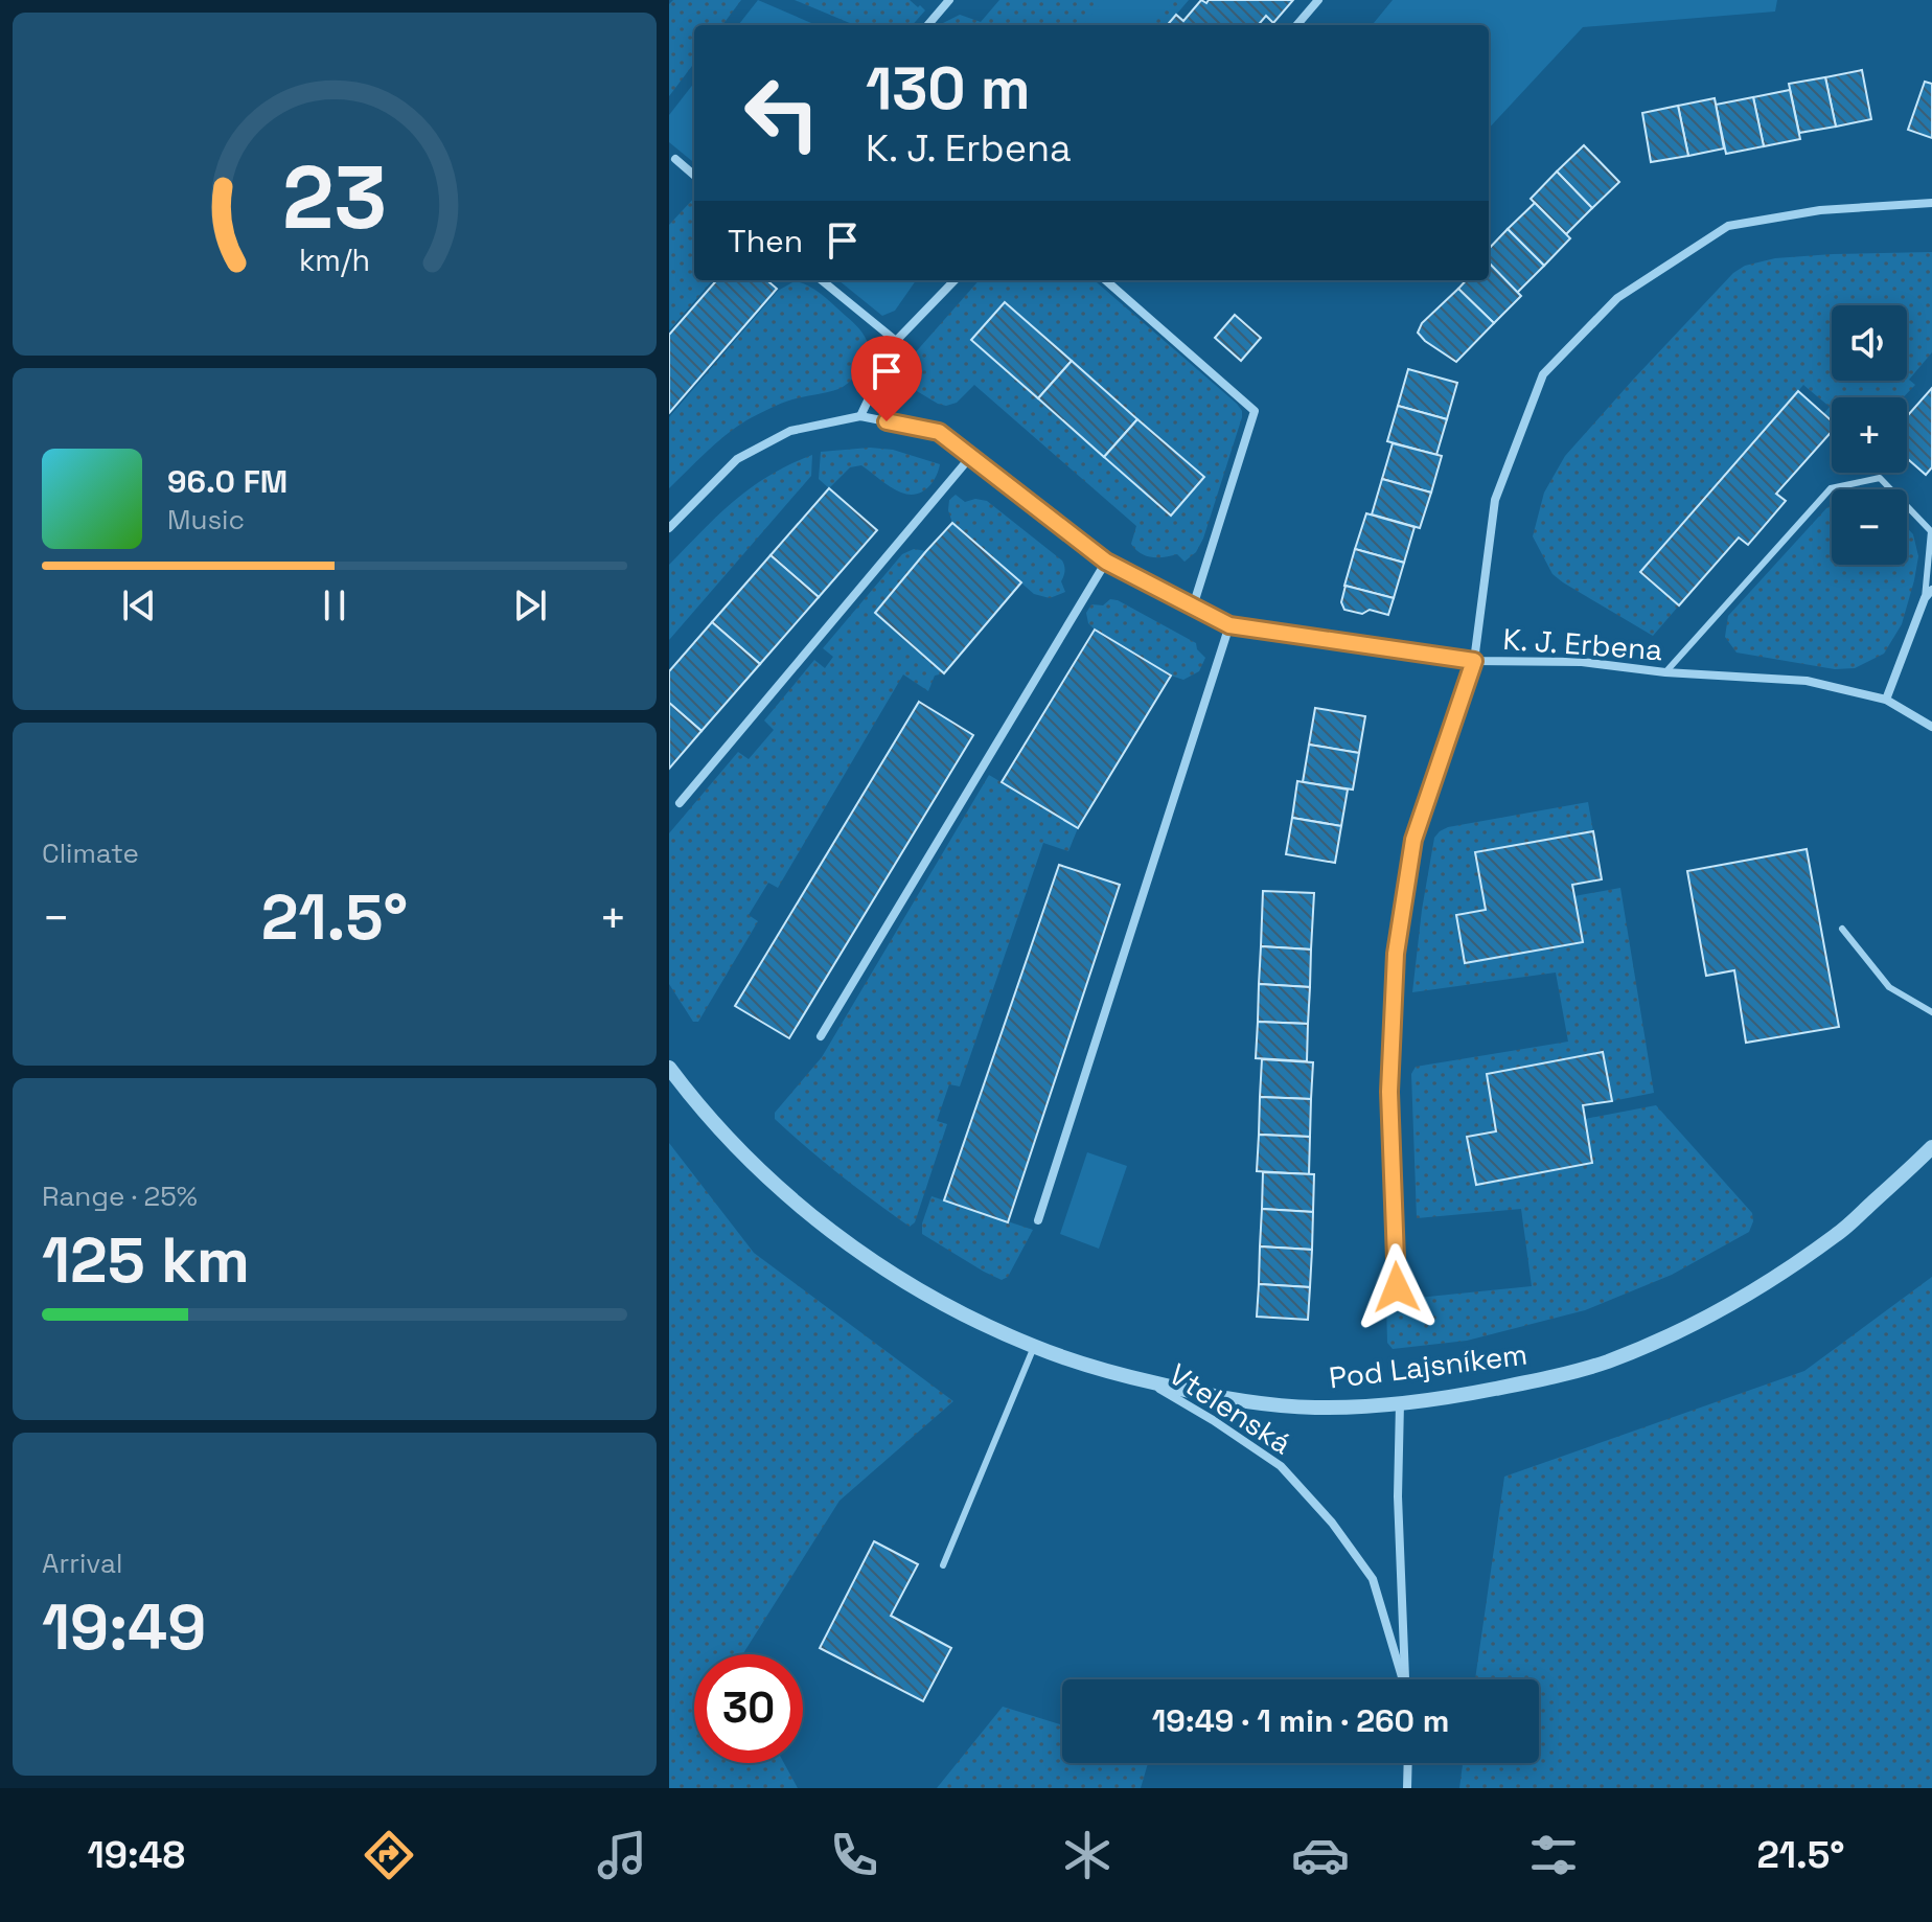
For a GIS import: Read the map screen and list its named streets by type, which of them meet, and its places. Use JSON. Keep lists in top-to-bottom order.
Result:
{
  "streets": {
    "street": ["K. J. Erbena", "Pod Lajsníkem", "Vtelenská"]
  },
  "crossings": [
    ["Pod Lajsníkem", "Vtelenská"]
  ],
  "page": {
    "turn": ["130 m", "K. J. Erbena"],
    "then": "Then",
    "map_buttons": ["+", "−"],
    "song": ["96.0 FM", "Music"],
    "tile": [
      "Climate",
      ["Range · 25%", "125 km"],
      ["Arrival", "19:49"]
    ],
    "heat": ["−", "21.5°", "+"],
    "limit": "30",
    "trip": "19:49 · 1 min · 260 m",
    "tabs": ["19:48", "21.5°"],
    "gauge": ["23", "km/h"]
  }
}
